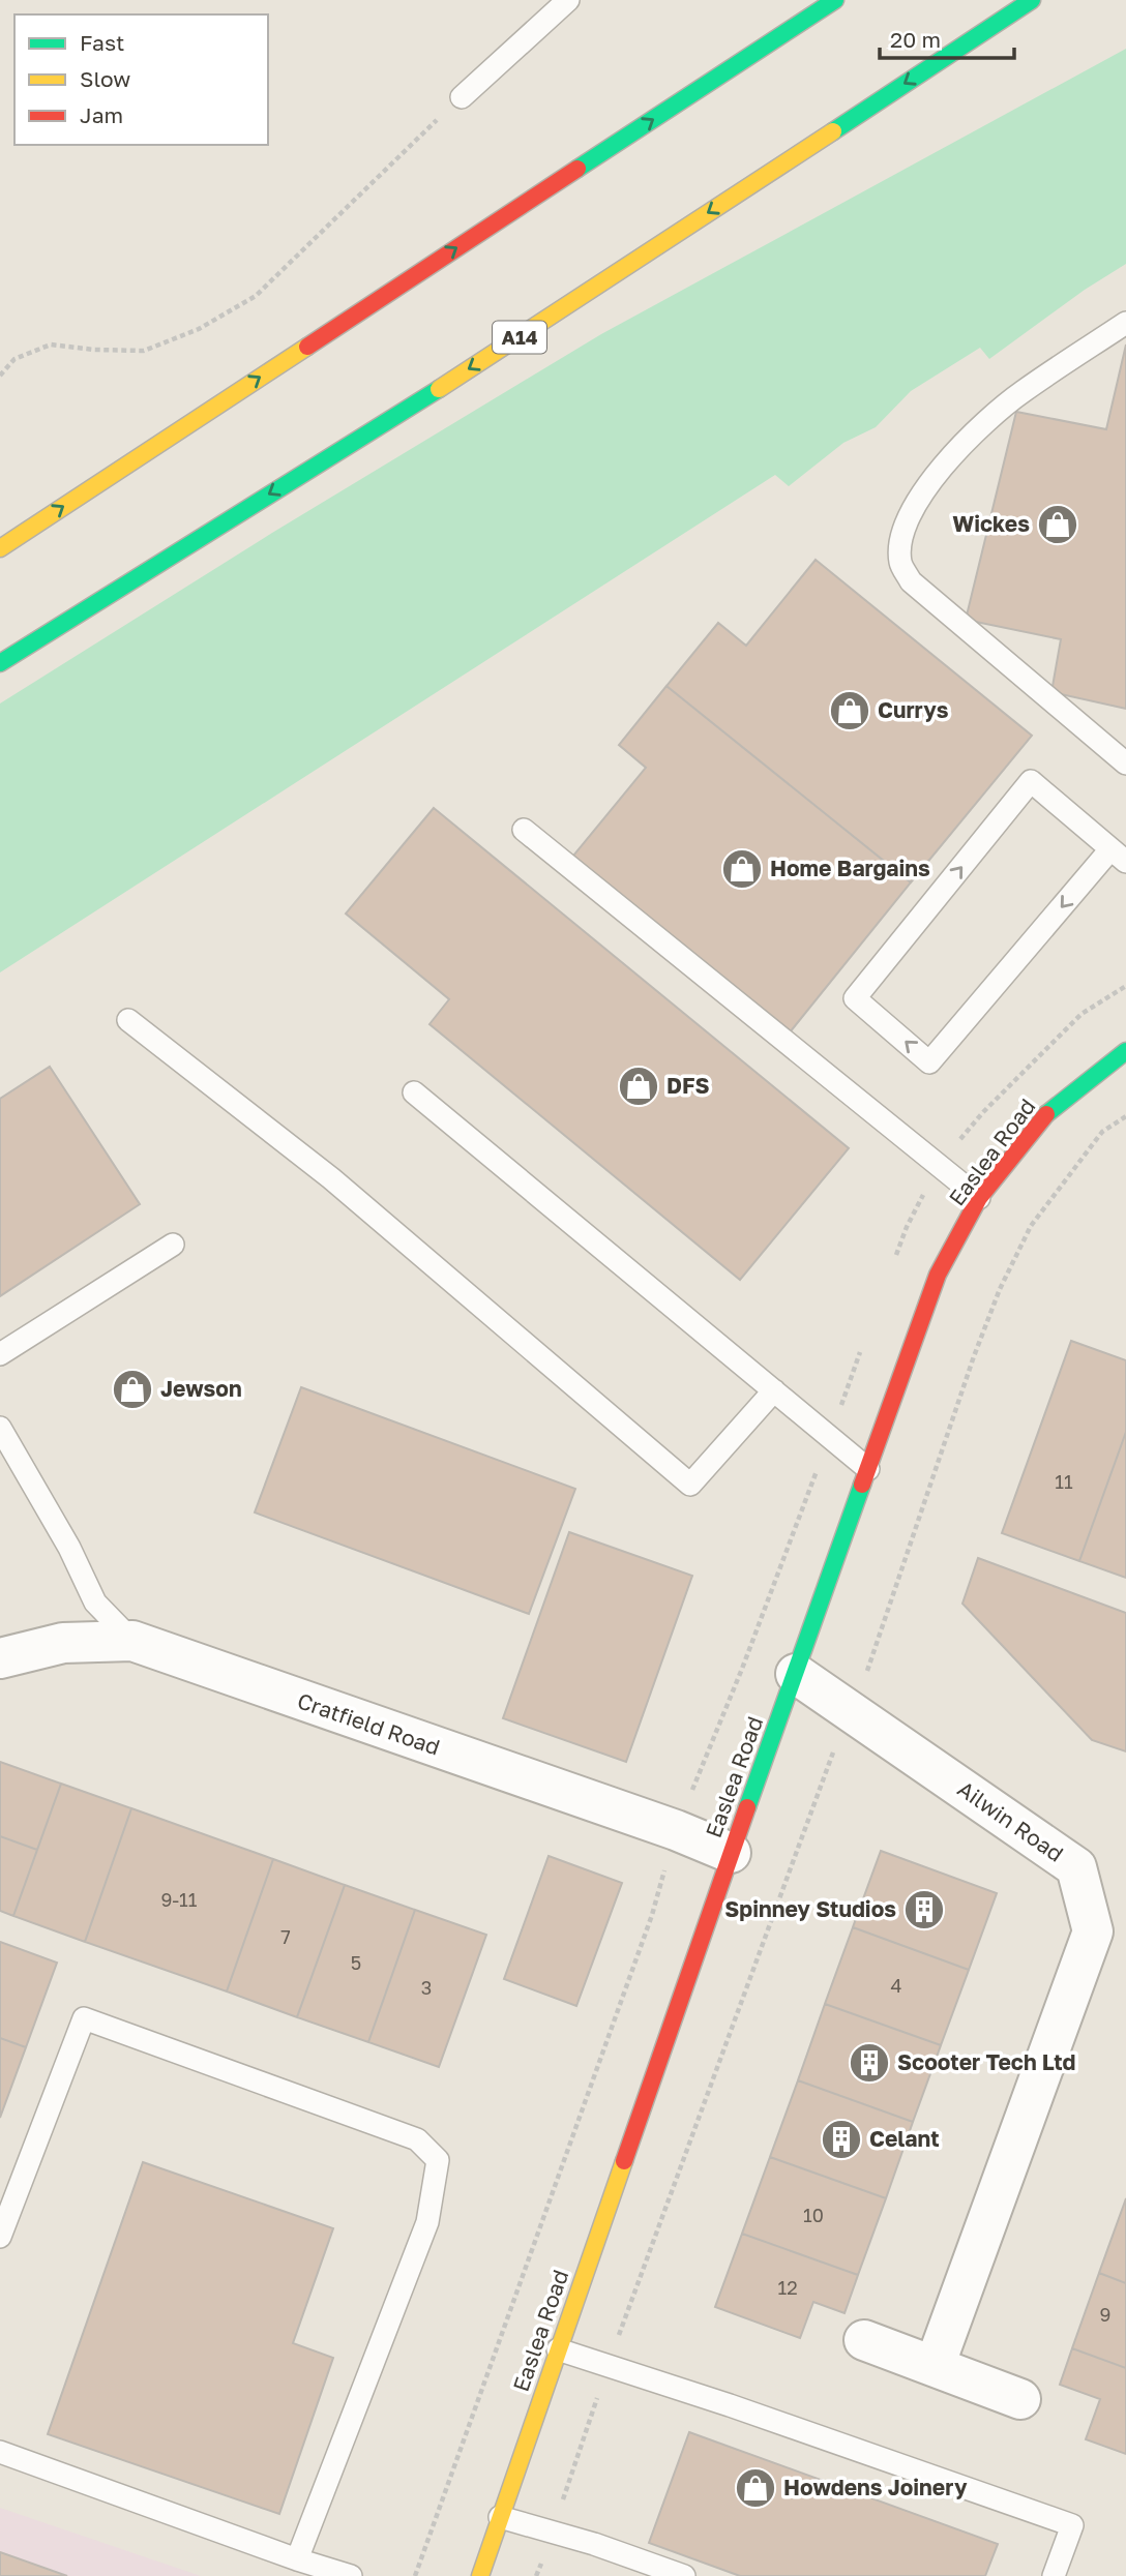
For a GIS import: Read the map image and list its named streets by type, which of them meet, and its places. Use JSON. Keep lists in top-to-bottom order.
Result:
{
  "streets": {
    "main road": ["A14", "Easlea Road"],
    "street": ["Cratfield Road", "Ailwin Road"]
  },
  "crossings": [
    ["Easlea Road", "Cratfield Road"],
    ["Easlea Road", "Ailwin Road"]
  ],
  "places": {
    "shop": [
      "Wickes",
      "Currys",
      "Home Bargains",
      "DFS",
      "Jewson",
      "Howdens Joinery"
    ],
    "building": ["Spinney Studios", "Scooter Tech Ltd", "Celant"]
  },
  "house_numbers": [
    "11",
    "9-11",
    "7",
    "5",
    "4",
    "3",
    "10",
    "12",
    "9"
  ],
  "legend": ["Fast", "Slow", "Jam"],
  "scale_bar": "20 m"
}
